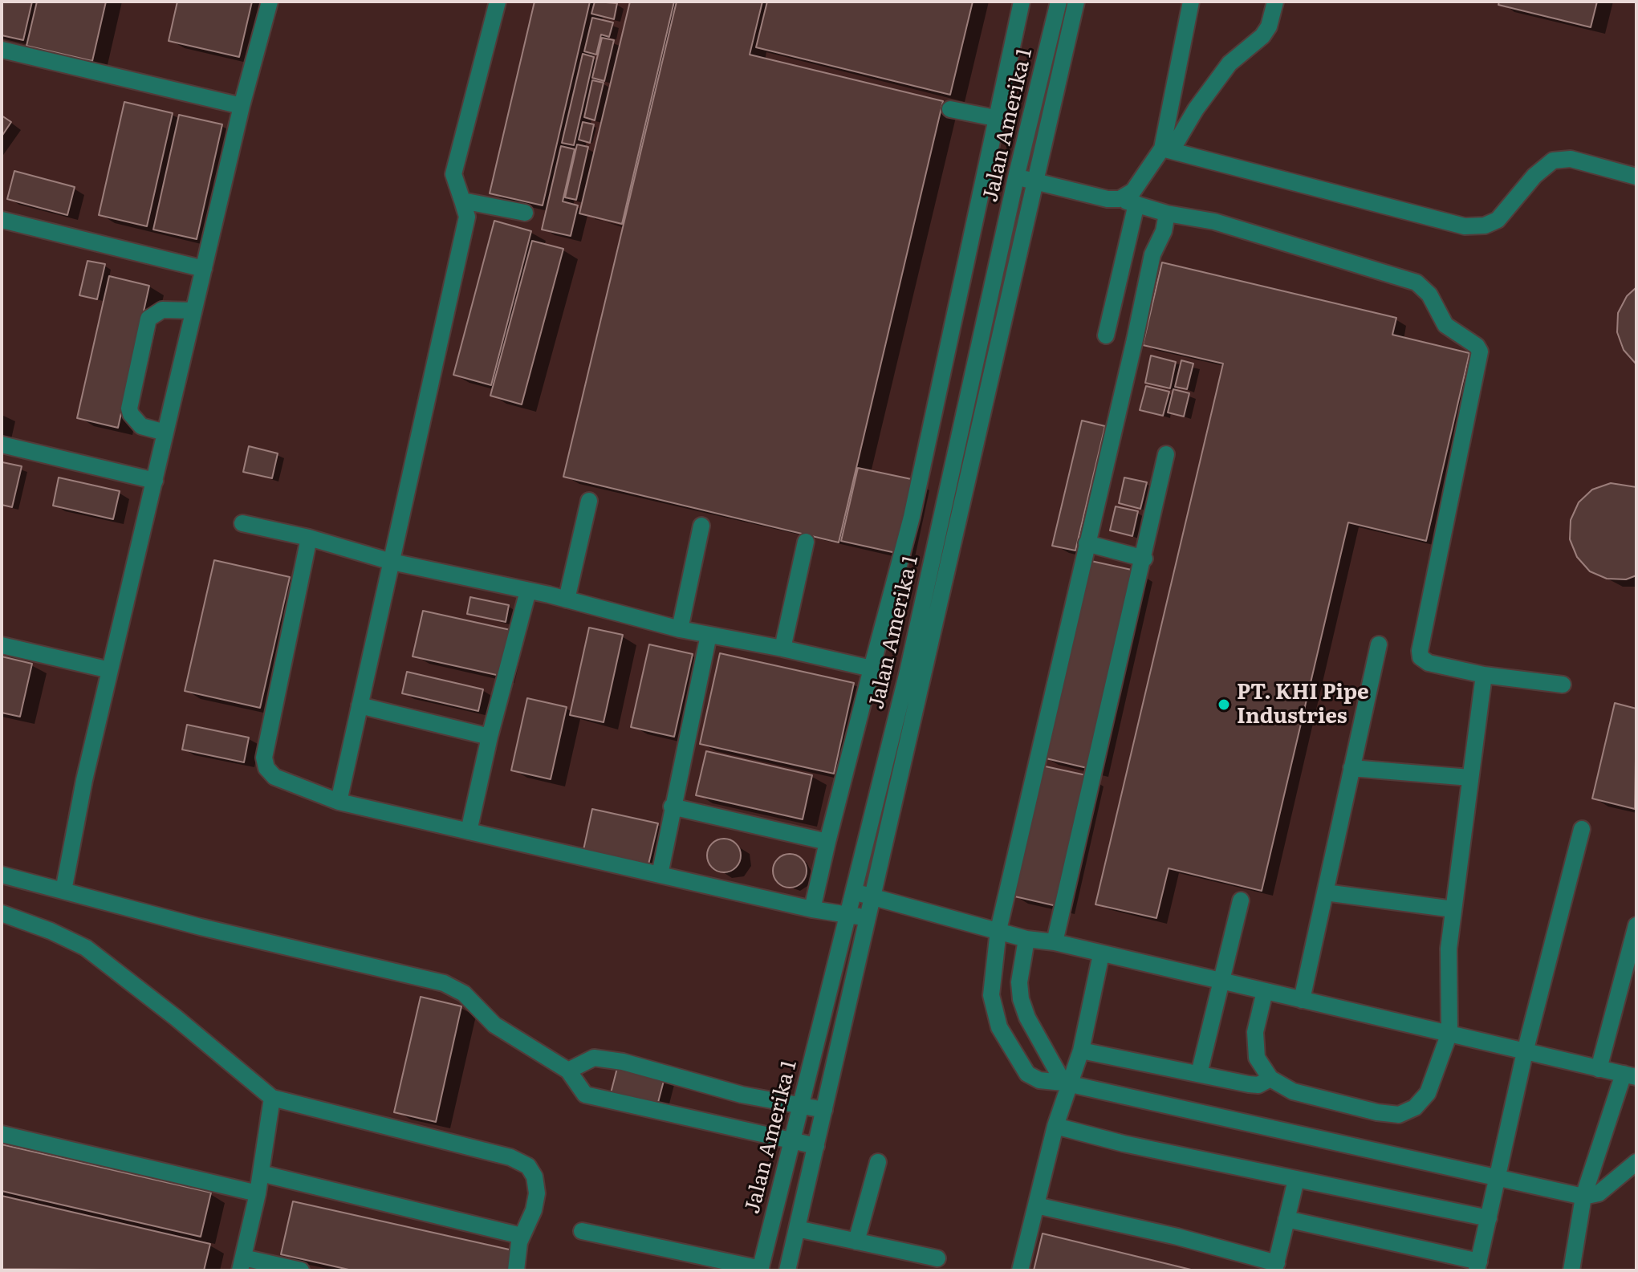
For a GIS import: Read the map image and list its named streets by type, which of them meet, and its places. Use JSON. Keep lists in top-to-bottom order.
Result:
{
  "streets": {
    "street": ["Jalan Amerika 1"]
  },
  "places": ["PT. KHI Pipe Industries"]
}
